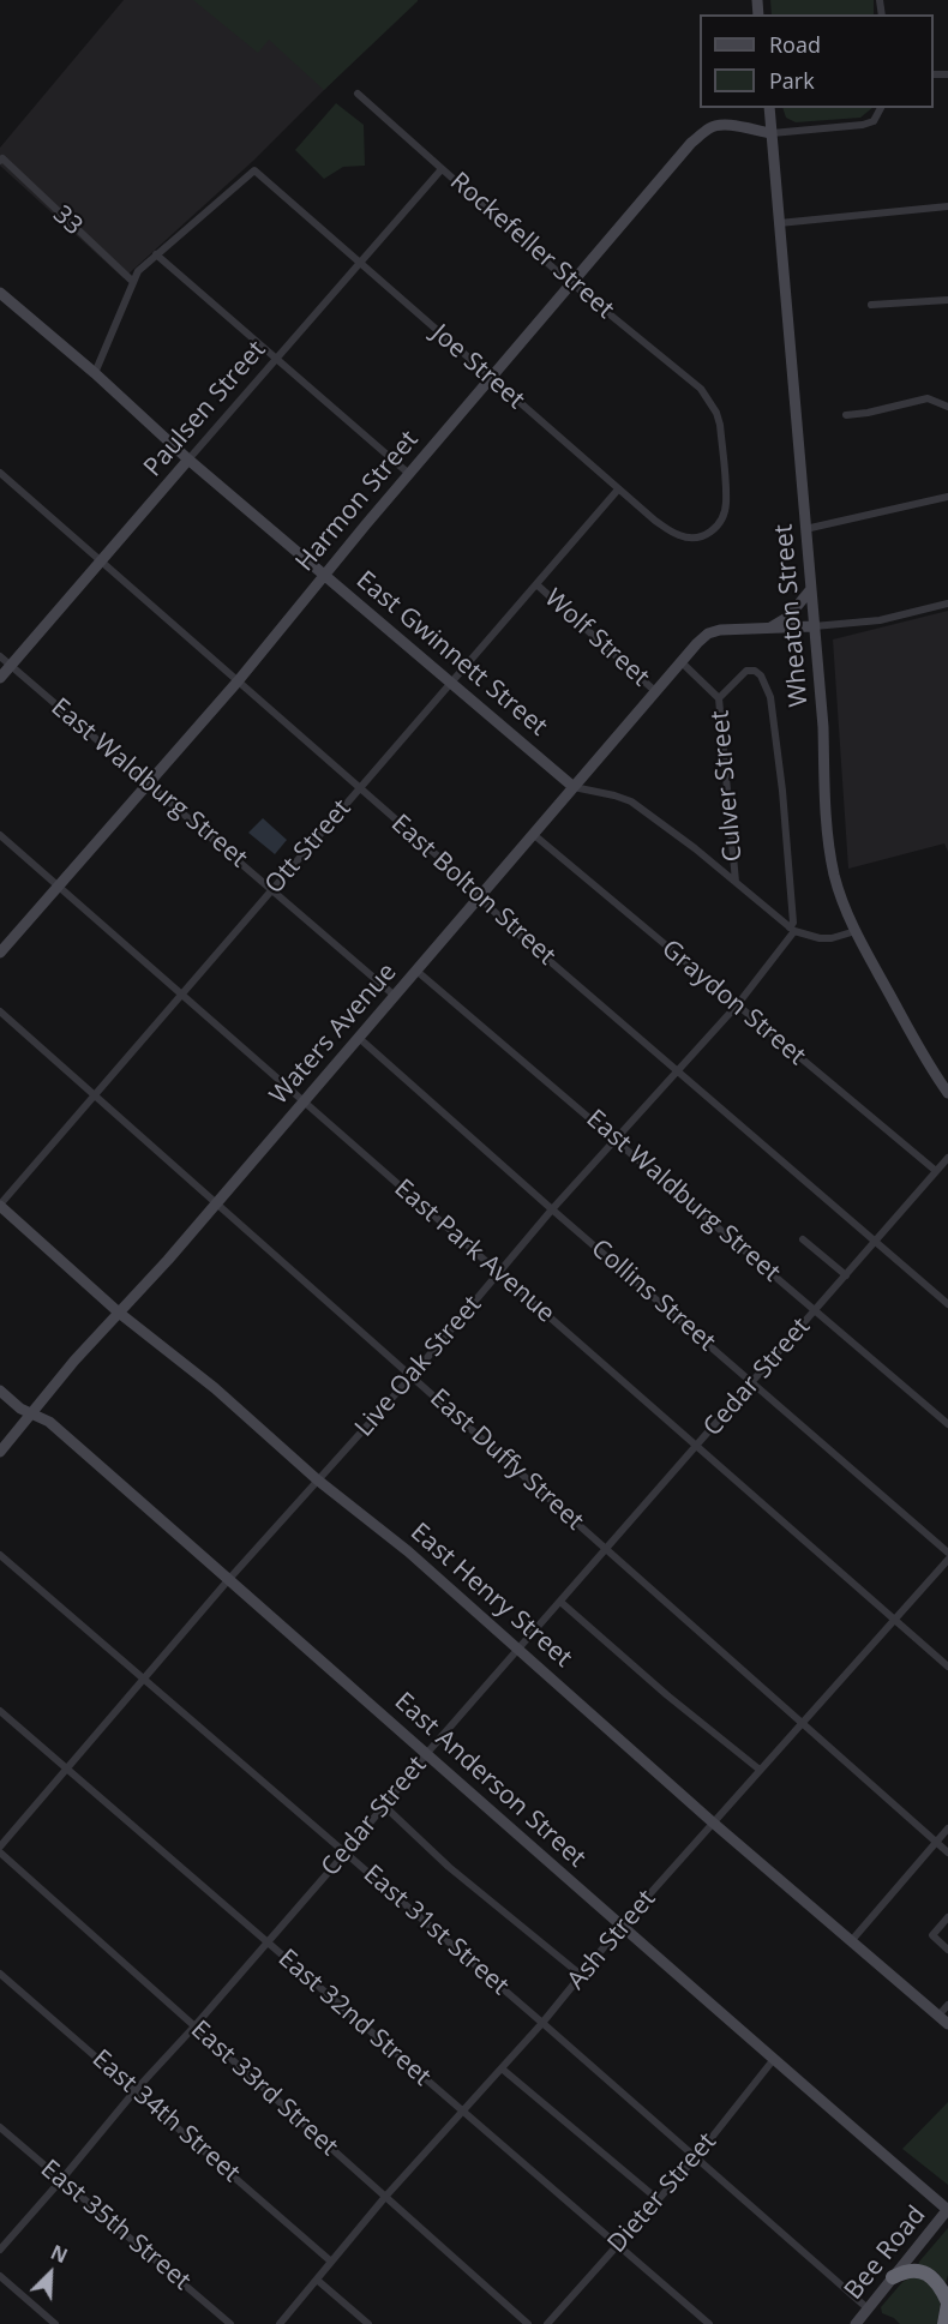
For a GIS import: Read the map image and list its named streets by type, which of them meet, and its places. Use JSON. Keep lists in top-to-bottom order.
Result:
{
  "streets": {
    "main road": [
      "Paulsen Street",
      "Harmon Street",
      "Wheaton Street",
      "East Gwinnett Street",
      "Waters Avenue",
      "East Henry Street",
      "East Anderson Street",
      "Bee Road"
    ],
    "street": [
      "33",
      "Rockefeller Street",
      "Joe Street",
      "Wolf Street",
      "East Waldburg Street",
      "Culver Street",
      "Ott Street",
      "East Bolton Street",
      "Graydon Street",
      "East Park Avenue",
      "Collins Street",
      "Live Oak Street",
      "Cedar Street",
      "East Duffy Street",
      "East 31st Street",
      "Ash Street",
      "East 32nd Street",
      "East 33rd Street",
      "East 34th Street",
      "Dieter Street",
      "East 35th Street"
    ]
  },
  "crossings": [
    ["Rockefeller Street", "Joe Street"],
    ["Rockefeller Street", "Paulsen Street"],
    ["Rockefeller Street", "Harmon Street"],
    ["Joe Street", "Paulsen Street"],
    ["Joe Street", "Harmon Street"],
    ["Joe Street", "Ott Street"],
    ["Paulsen Street", "East Gwinnett Street"],
    ["Paulsen Street", "East Waldburg Street"],
    ["Paulsen Street", "East Bolton Street"],
    ["Harmon Street", "Wheaton Street"],
    ["Harmon Street", "East Gwinnett Street"],
    ["Harmon Street", "East Waldburg Street"],
    ["Harmon Street", "East Bolton Street"],
    ["Harmon Street", "East Park Avenue"],
    ["Wolf Street", "Ott Street"],
    ["Wolf Street", "Waters Avenue"],
    ["East Gwinnett Street", "Culver Street"],
    ["East Gwinnett Street", "Ott Street"],
    ["East Gwinnett Street", "Waters Avenue"],
    ["East Gwinnett Street", "Live Oak Street"],
    ["East Waldburg Street", "Ott Street"],
    ["East Waldburg Street", "Waters Avenue"],
    ["East Waldburg Street", "Live Oak Street"],
    ["East Waldburg Street", "Cedar Street"],
    ["Culver Street", "Waters Avenue"],
    ["Ott Street", "East Bolton Street"],
    ["Ott Street", "East Park Avenue"],
    ["Ott Street", "East Duffy Street"],
    ["Ott Street", "East Henry Street"],
    ["East Bolton Street", "Waters Avenue"],
    ["East Bolton Street", "Live Oak Street"],
    ["East Bolton Street", "Cedar Street"],
    ["Graydon Street", "Waters Avenue"],
    ["Graydon Street", "Live Oak Street"],
    ["Graydon Street", "Cedar Street"],
    ["Waters Avenue", "East Park Avenue"],
    ["Waters Avenue", "Collins Street"],
    ["Waters Avenue", "East Duffy Street"],
    ["Waters Avenue", "East Henry Street"],
    ["Waters Avenue", "East Anderson Street"],
    ["East Park Avenue", "Live Oak Street"],
    ["East Park Avenue", "Cedar Street"],
    ["East Park Avenue", "Ash Street"],
    ["Collins Street", "Live Oak Street"],
    ["Collins Street", "Cedar Street"],
    ["Live Oak Street", "East Duffy Street"],
    ["Live Oak Street", "East Henry Street"],
    ["Live Oak Street", "East Anderson Street"],
    ["Live Oak Street", "East 31st Street"],
    ["Live Oak Street", "East 32nd Street"],
    ["Cedar Street", "East Duffy Street"],
    ["Cedar Street", "East Henry Street"],
    ["Cedar Street", "East Anderson Street"],
    ["Cedar Street", "East 31st Street"],
    ["Cedar Street", "East 32nd Street"],
    ["Cedar Street", "East 33rd Street"],
    ["Cedar Street", "East 34th Street"],
    ["Cedar Street", "East 35th Street"],
    ["East Duffy Street", "Ash Street"],
    ["East Henry Street", "Ash Street"],
    ["East Anderson Street", "Ash Street"],
    ["East Anderson Street", "Dieter Street"],
    ["East Anderson Street", "Bee Road"],
    ["East 31st Street", "Ash Street"],
    ["East 31st Street", "Dieter Street"],
    ["East 31st Street", "Bee Road"],
    ["Ash Street", "East 32nd Street"],
    ["Ash Street", "East 33rd Street"],
    ["Ash Street", "East 34th Street"],
    ["East 32nd Street", "Dieter Street"]
  ],
  "legend": ["Road", "Park"],
  "north": "top right"
}
